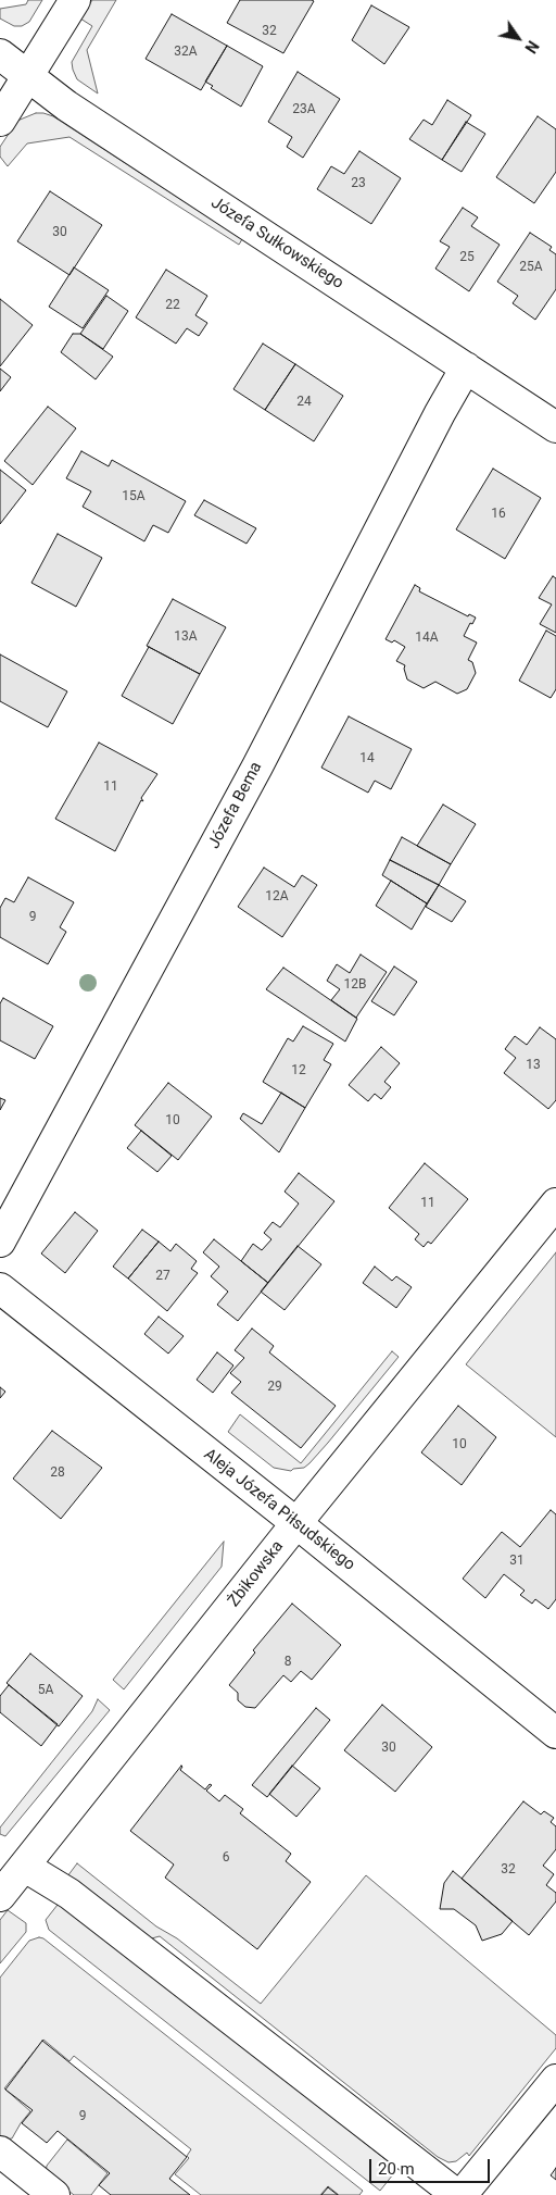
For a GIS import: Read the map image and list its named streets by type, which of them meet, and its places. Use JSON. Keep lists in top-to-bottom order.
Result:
{
  "streets": {
    "street": [
      "Józefa Sułkowskiego",
      "Józefa Bema",
      "Aleja Józefa Piłsudskiego",
      "Żbikowska"
    ]
  },
  "crossings": [
    ["Józefa Sułkowskiego", "Józefa Bema"],
    ["Aleja Józefa Piłsudskiego", "Żbikowska"]
  ],
  "house_numbers": [
    "32",
    "32A",
    "23A",
    "23",
    "30",
    "25",
    "25A",
    "22",
    "24",
    "15A",
    "16",
    "13A",
    "14A",
    "14",
    "11",
    "12A",
    "9",
    "12B",
    "13",
    "12",
    "10",
    "11",
    "27",
    "29",
    "10",
    "28",
    "31",
    "8",
    "5A",
    "30",
    "6",
    "32",
    "9"
  ],
  "scale_bar": "20 m",
  "north": "bottom right"
}
